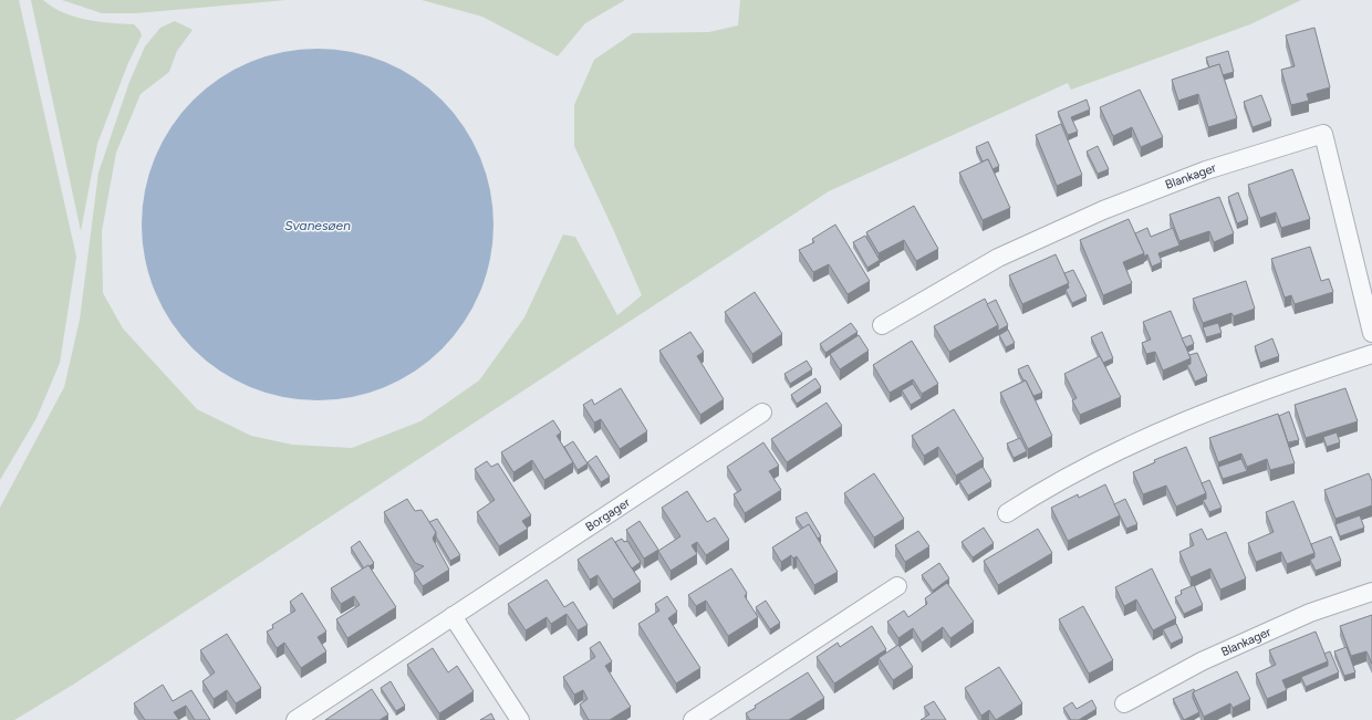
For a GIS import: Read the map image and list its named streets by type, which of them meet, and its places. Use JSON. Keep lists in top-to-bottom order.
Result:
{
  "streets": {
    "street": ["Blankager", "Borgager"]
  },
  "water": ["Svanesøen"]
}
